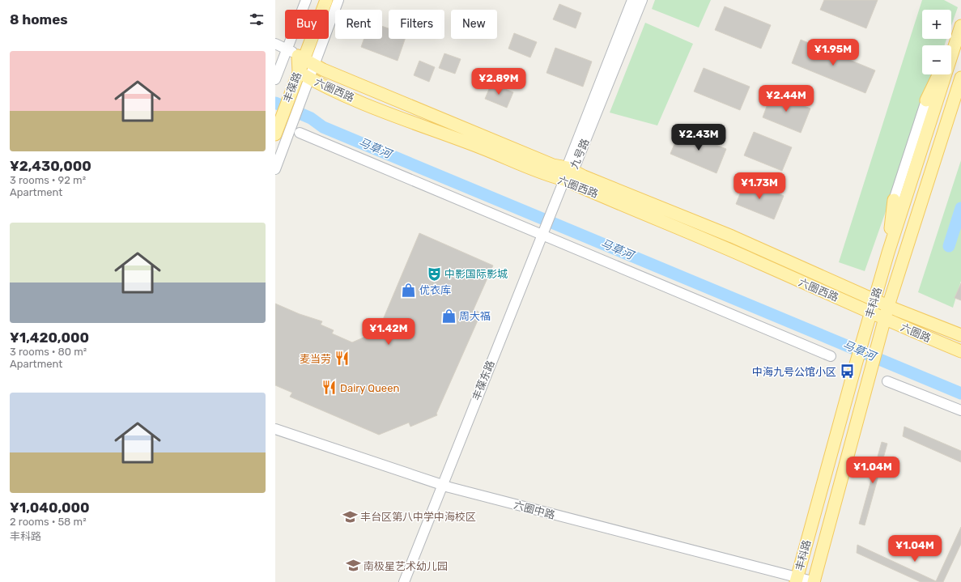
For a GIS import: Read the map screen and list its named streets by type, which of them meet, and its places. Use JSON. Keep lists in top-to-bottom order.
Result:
{
  "streets": {
    "main road": [
      "丰葆路",
      "六圈西路",
      "丰科路",
      "六圈路"
    ],
    "street": ["九号路", "丰葆东路", "六圈中路"]
  },
  "crossings": [
    ["丰葆路", "六圈西路"],
    ["六圈西路", "九号路"],
    ["六圈西路", "丰科路"],
    ["六圈西路", "六圈路"],
    ["六圈西路", "丰葆东路"],
    ["九号路", "丰葆东路"],
    ["丰科路", "六圈路"],
    ["丰科路", "六圈中路"],
    ["丰葆东路", "六圈中路"]
  ],
  "water": ["马草河"],
  "places": {
    "theatre": ["中影国际影城"],
    "shop": ["优衣库", "周大福"],
    "restaurant": ["麦当劳", "Dairy Queen"],
    "bus stop": ["中海九号公馆小区"],
    "school or university": ["丰台区第八中学中海校区", "南极星艺术幼儿园"]
  },
  "page": {
    "heading": "8 homes",
    "map_buttons": ["+", "−"],
    "chip": [
      "Buy",
      "Rent",
      "Filters",
      "New"
    ],
    "list": [
      {
        "name": "¥2,430,000",
        "note": "3 rooms · 92 m² · Apartment"
      },
      {
        "name": "¥1,420,000",
        "note": "3 rooms · 80 m² · Apartment"
      },
      {
        "name": "¥1,040,000",
        "note": "2 rooms · 58 m² · 丰科路"
      }
    ],
    "price": [
      "¥1.95M",
      "¥2.89M",
      "¥2.44M",
      "¥2.43M",
      "¥1.73M",
      "¥1.42M",
      "¥1.04M",
      "¥1.04M"
    ]
  }
}
